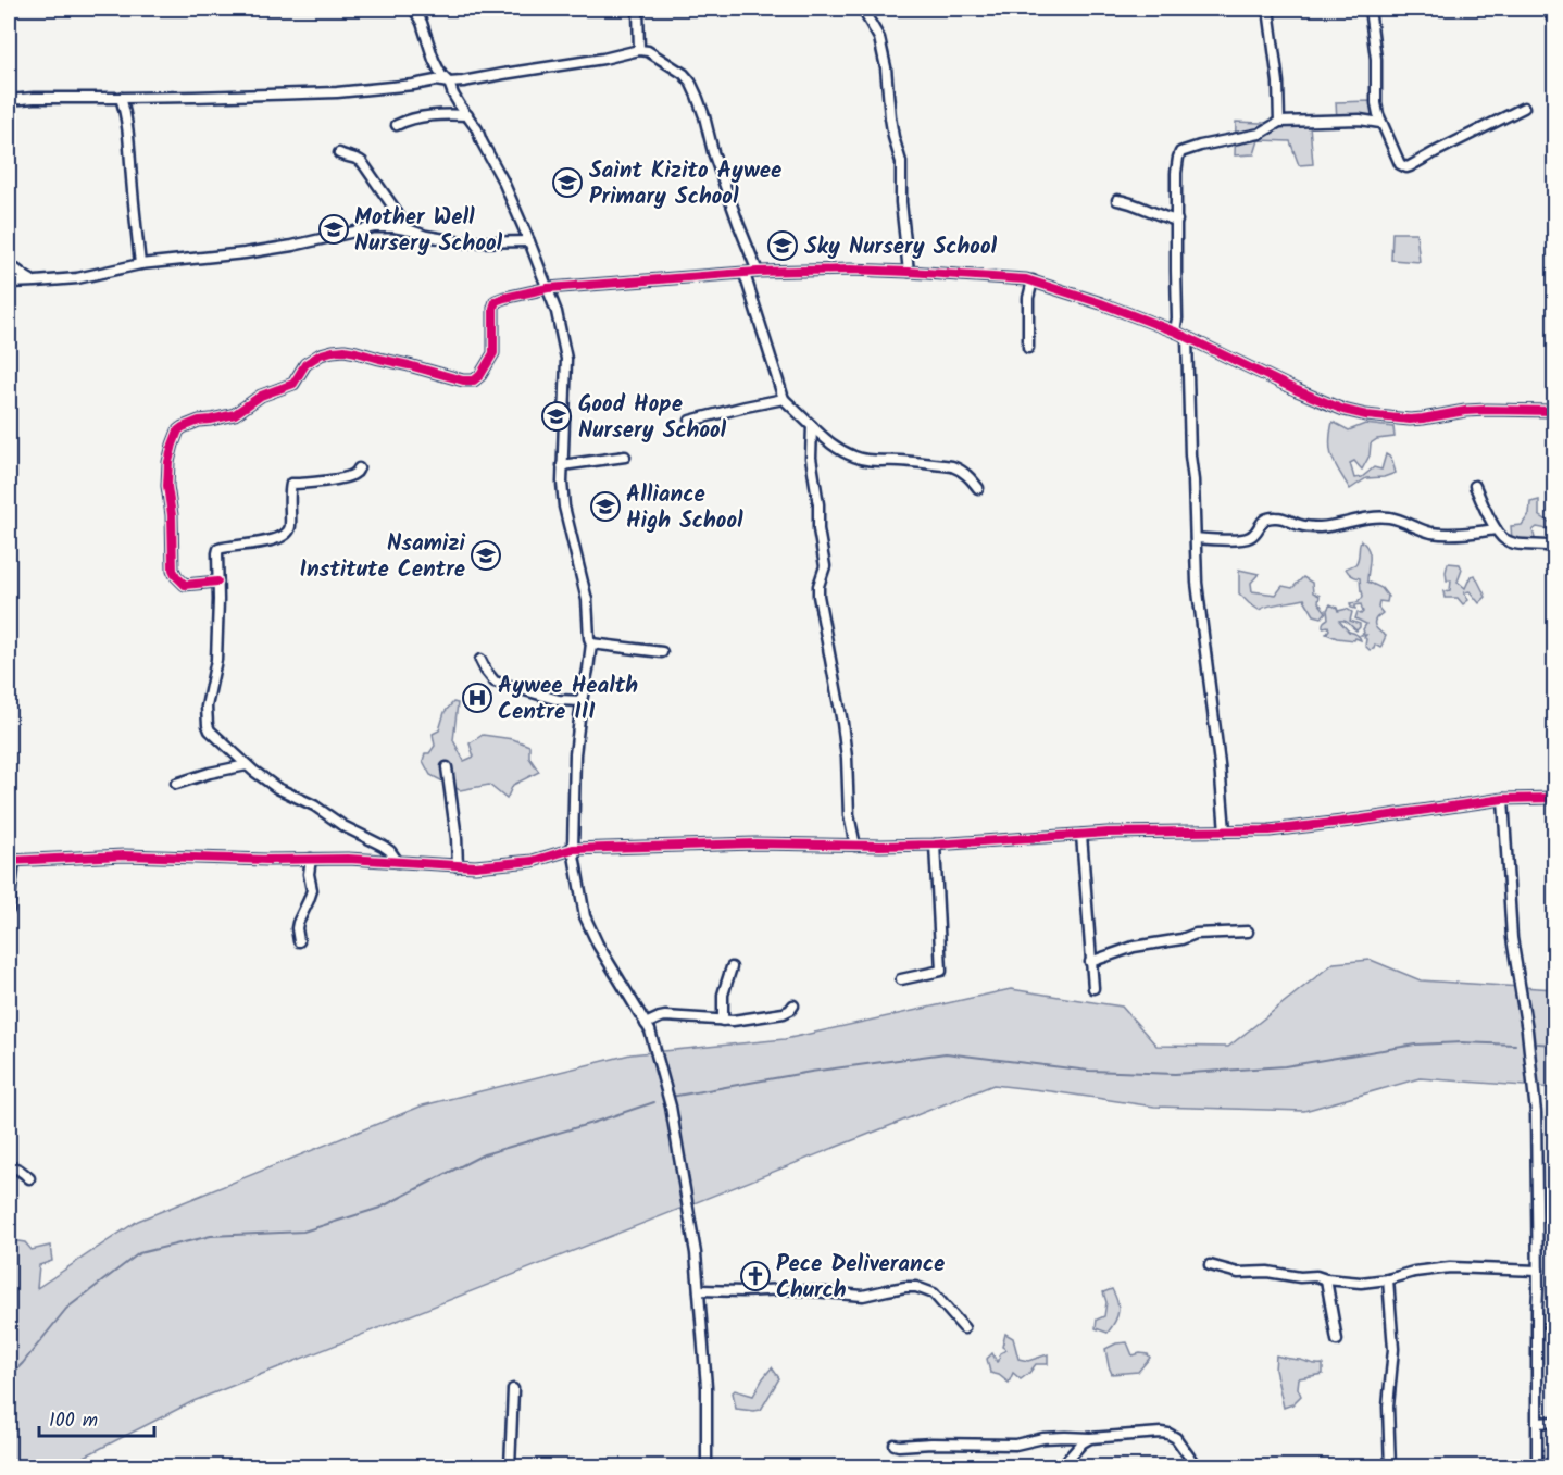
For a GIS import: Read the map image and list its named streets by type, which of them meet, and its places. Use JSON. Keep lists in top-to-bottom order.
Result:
{
  "places": {
    "school or university": [
      "Saint Kizito Aywee Primary School",
      "Mother Well Nursery School",
      "Sky Nursery School",
      "Good Hope Nursery School",
      "Alliance High School",
      "Nsamizi Institute Centre"
    ],
    "hospital": ["Aywee Health Centre III"],
    "church": ["Pece Deliverance Church"]
  },
  "scale_bar": "100 m"
}
